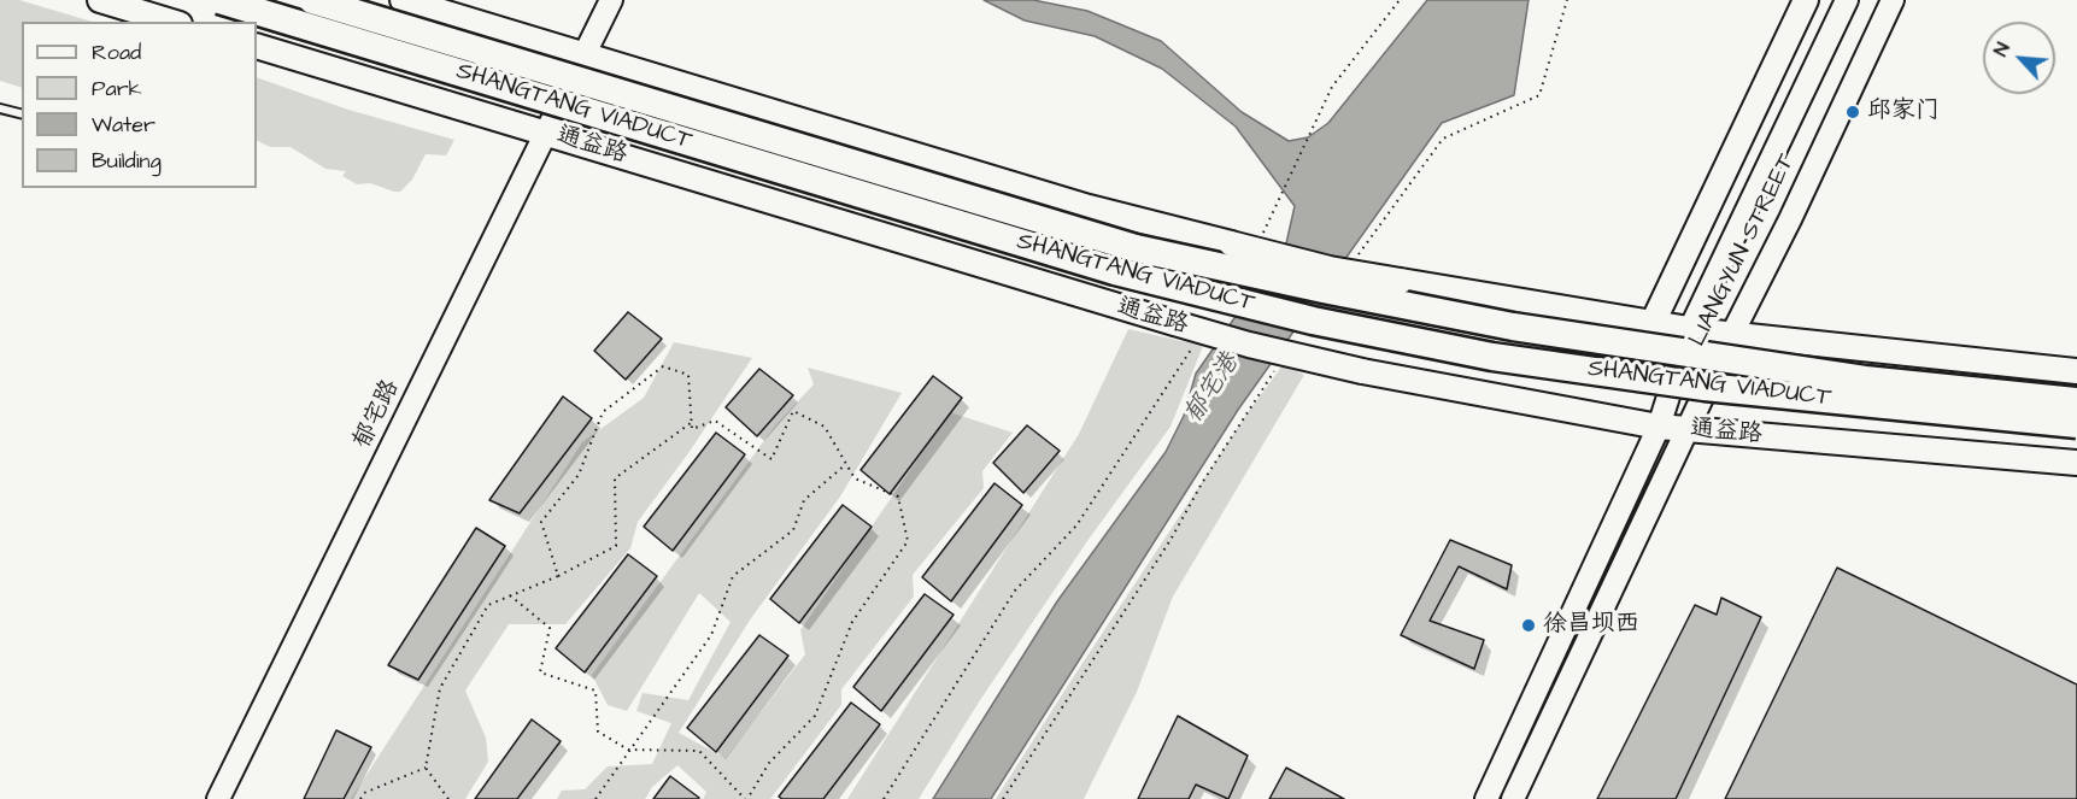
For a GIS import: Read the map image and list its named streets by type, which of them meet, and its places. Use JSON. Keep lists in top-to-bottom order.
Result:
{
  "streets": {
    "highway": ["SHANGTANG VIADUCT"],
    "main road": ["通益路", "LIANGYUN STREET", "郁宅路"]
  },
  "crossings": [
    ["通益路", "LIANGYUN STREET"],
    ["通益路", "郁宅路"]
  ],
  "water": ["郁宅港"],
  "places": ["邱家门", "徐昌坝西"],
  "legend": [
    "Road",
    "Park",
    "Water",
    "Building"
  ],
  "north": "top left"
}
